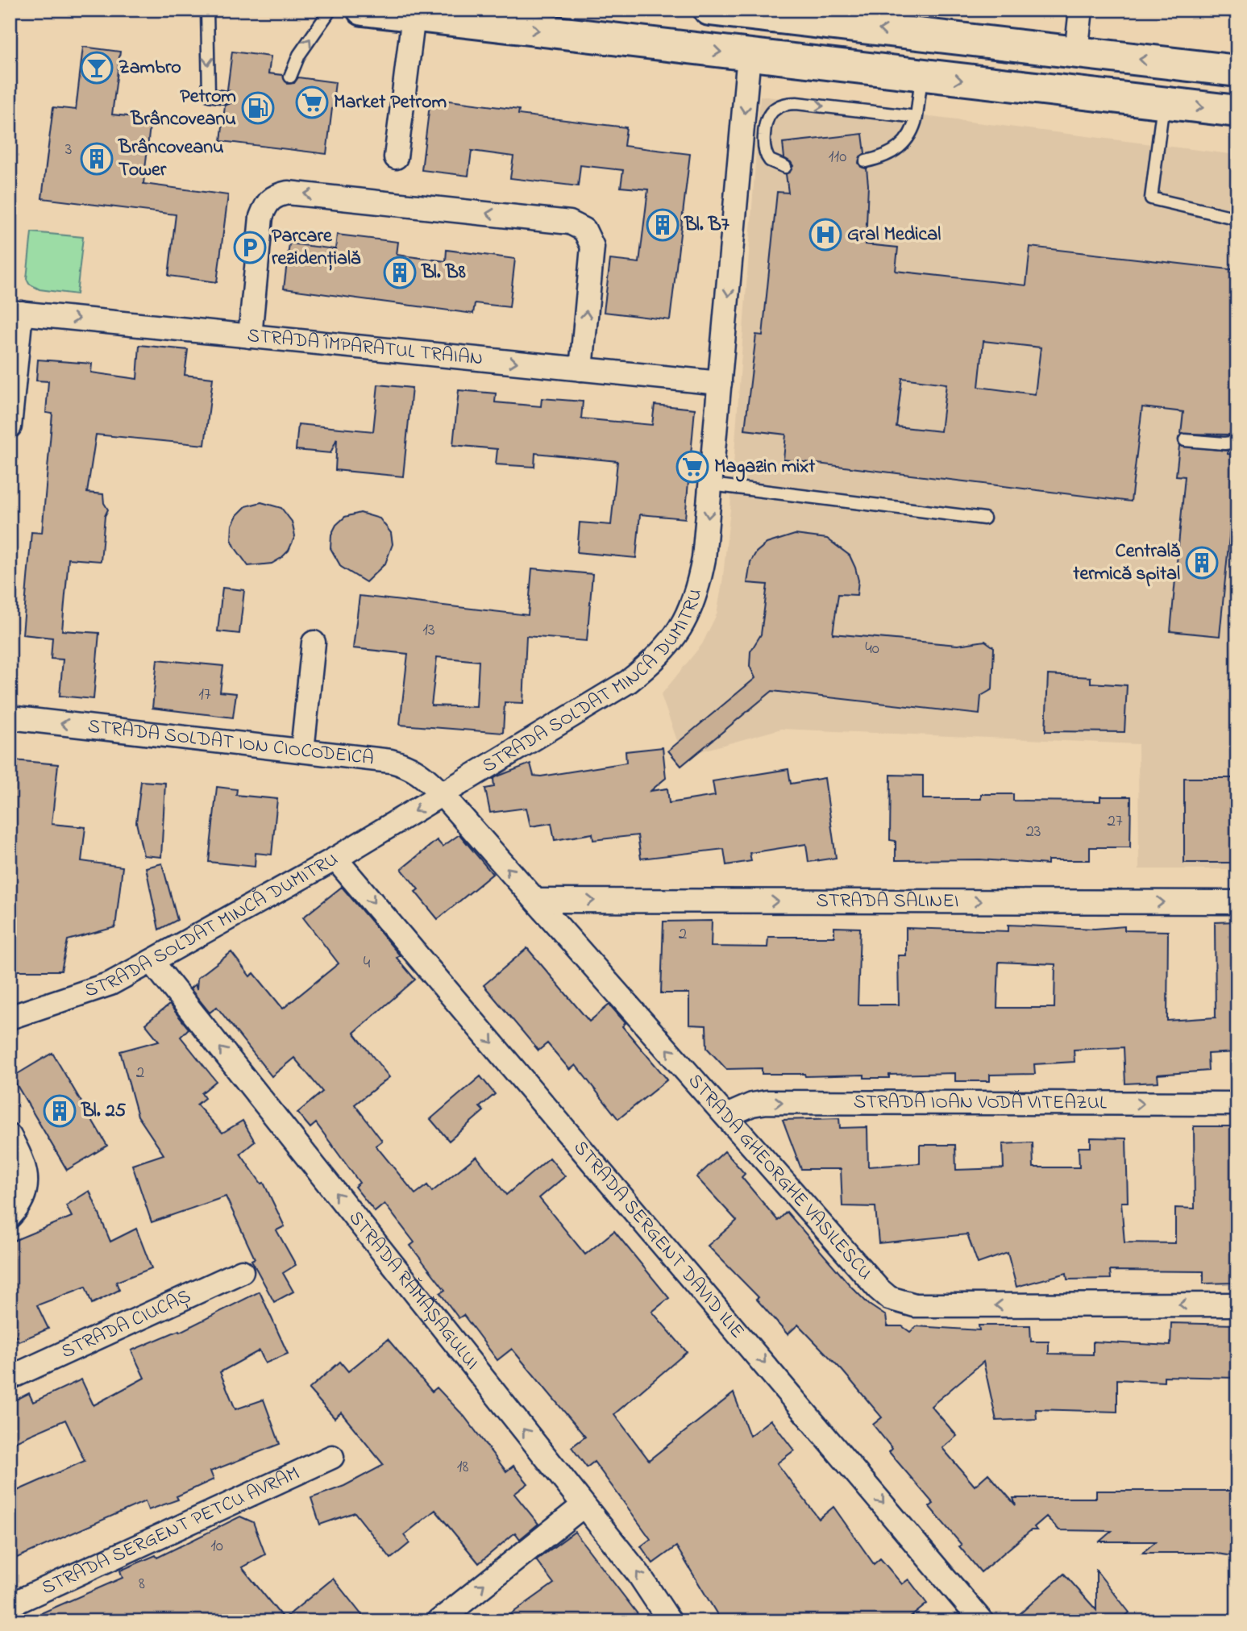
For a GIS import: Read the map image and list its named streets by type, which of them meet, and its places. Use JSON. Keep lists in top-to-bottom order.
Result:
{
  "streets": {
    "street": [
      "STRADA ÎMPĂRATUL TRAIAN",
      "STRADA SOLDAT MINCĂ DUMITRU",
      "STRADA SOLDAT ION CIOCODEICĂ",
      "STRADA SALINEI",
      "STRADA IOAN VODĂ VITEAZUL",
      "STRADA GHEORGHE VASILESCU",
      "STRADA SERGENT DAVID ILIE",
      "STRADA RĂMĂȘAGULUI",
      "STRADA CIUCAȘ",
      "STRADA SERGENT PETCU AVRAM"
    ]
  },
  "crossings": [
    ["STRADA ÎMPĂRATUL TRAIAN", "STRADA SOLDAT MINCĂ DUMITRU"],
    ["STRADA SOLDAT MINCĂ DUMITRU", "STRADA SOLDAT ION CIOCODEICĂ"],
    ["STRADA SOLDAT MINCĂ DUMITRU", "STRADA GHEORGHE VASILESCU"],
    ["STRADA SOLDAT MINCĂ DUMITRU", "STRADA SERGENT DAVID ILIE"],
    ["STRADA SOLDAT MINCĂ DUMITRU", "STRADA RĂMĂȘAGULUI"],
    ["STRADA SOLDAT ION CIOCODEICĂ", "STRADA GHEORGHE VASILESCU"],
    ["STRADA SALINEI", "STRADA GHEORGHE VASILESCU"],
    ["STRADA IOAN VODĂ VITEAZUL", "STRADA GHEORGHE VASILESCU"]
  ],
  "one_way": [
    "STRADA ÎMPĂRATUL TRAIAN",
    "STRADA SOLDAT MINCĂ DUMITRU",
    "STRADA SOLDAT ION CIOCODEICĂ",
    "STRADA SALINEI",
    "STRADA IOAN VODĂ VITEAZUL",
    "STRADA GHEORGHE VASILESCU",
    "STRADA SERGENT DAVID ILIE",
    "STRADA RĂMĂȘAGULUI"
  ],
  "places": {
    "bar": ["Zambro"],
    "supermarket": ["Market Petrom", "Magazin mixt"],
    "fuel station": ["Petrom Brâncoveanu"],
    "building": [
      "Brâncoveanu Tower",
      "Bl. B7",
      "Bl. B8",
      "Centrală termică spital",
      "Bl. 25"
    ],
    "hospital": ["Gral Medical"],
    "parking": ["Parcare rezidențială"]
  },
  "house_numbers": [
    "3",
    "110",
    "13",
    "40",
    "17",
    "27",
    "23",
    "2",
    "4",
    "2",
    "18",
    "10",
    "8"
  ]
}
